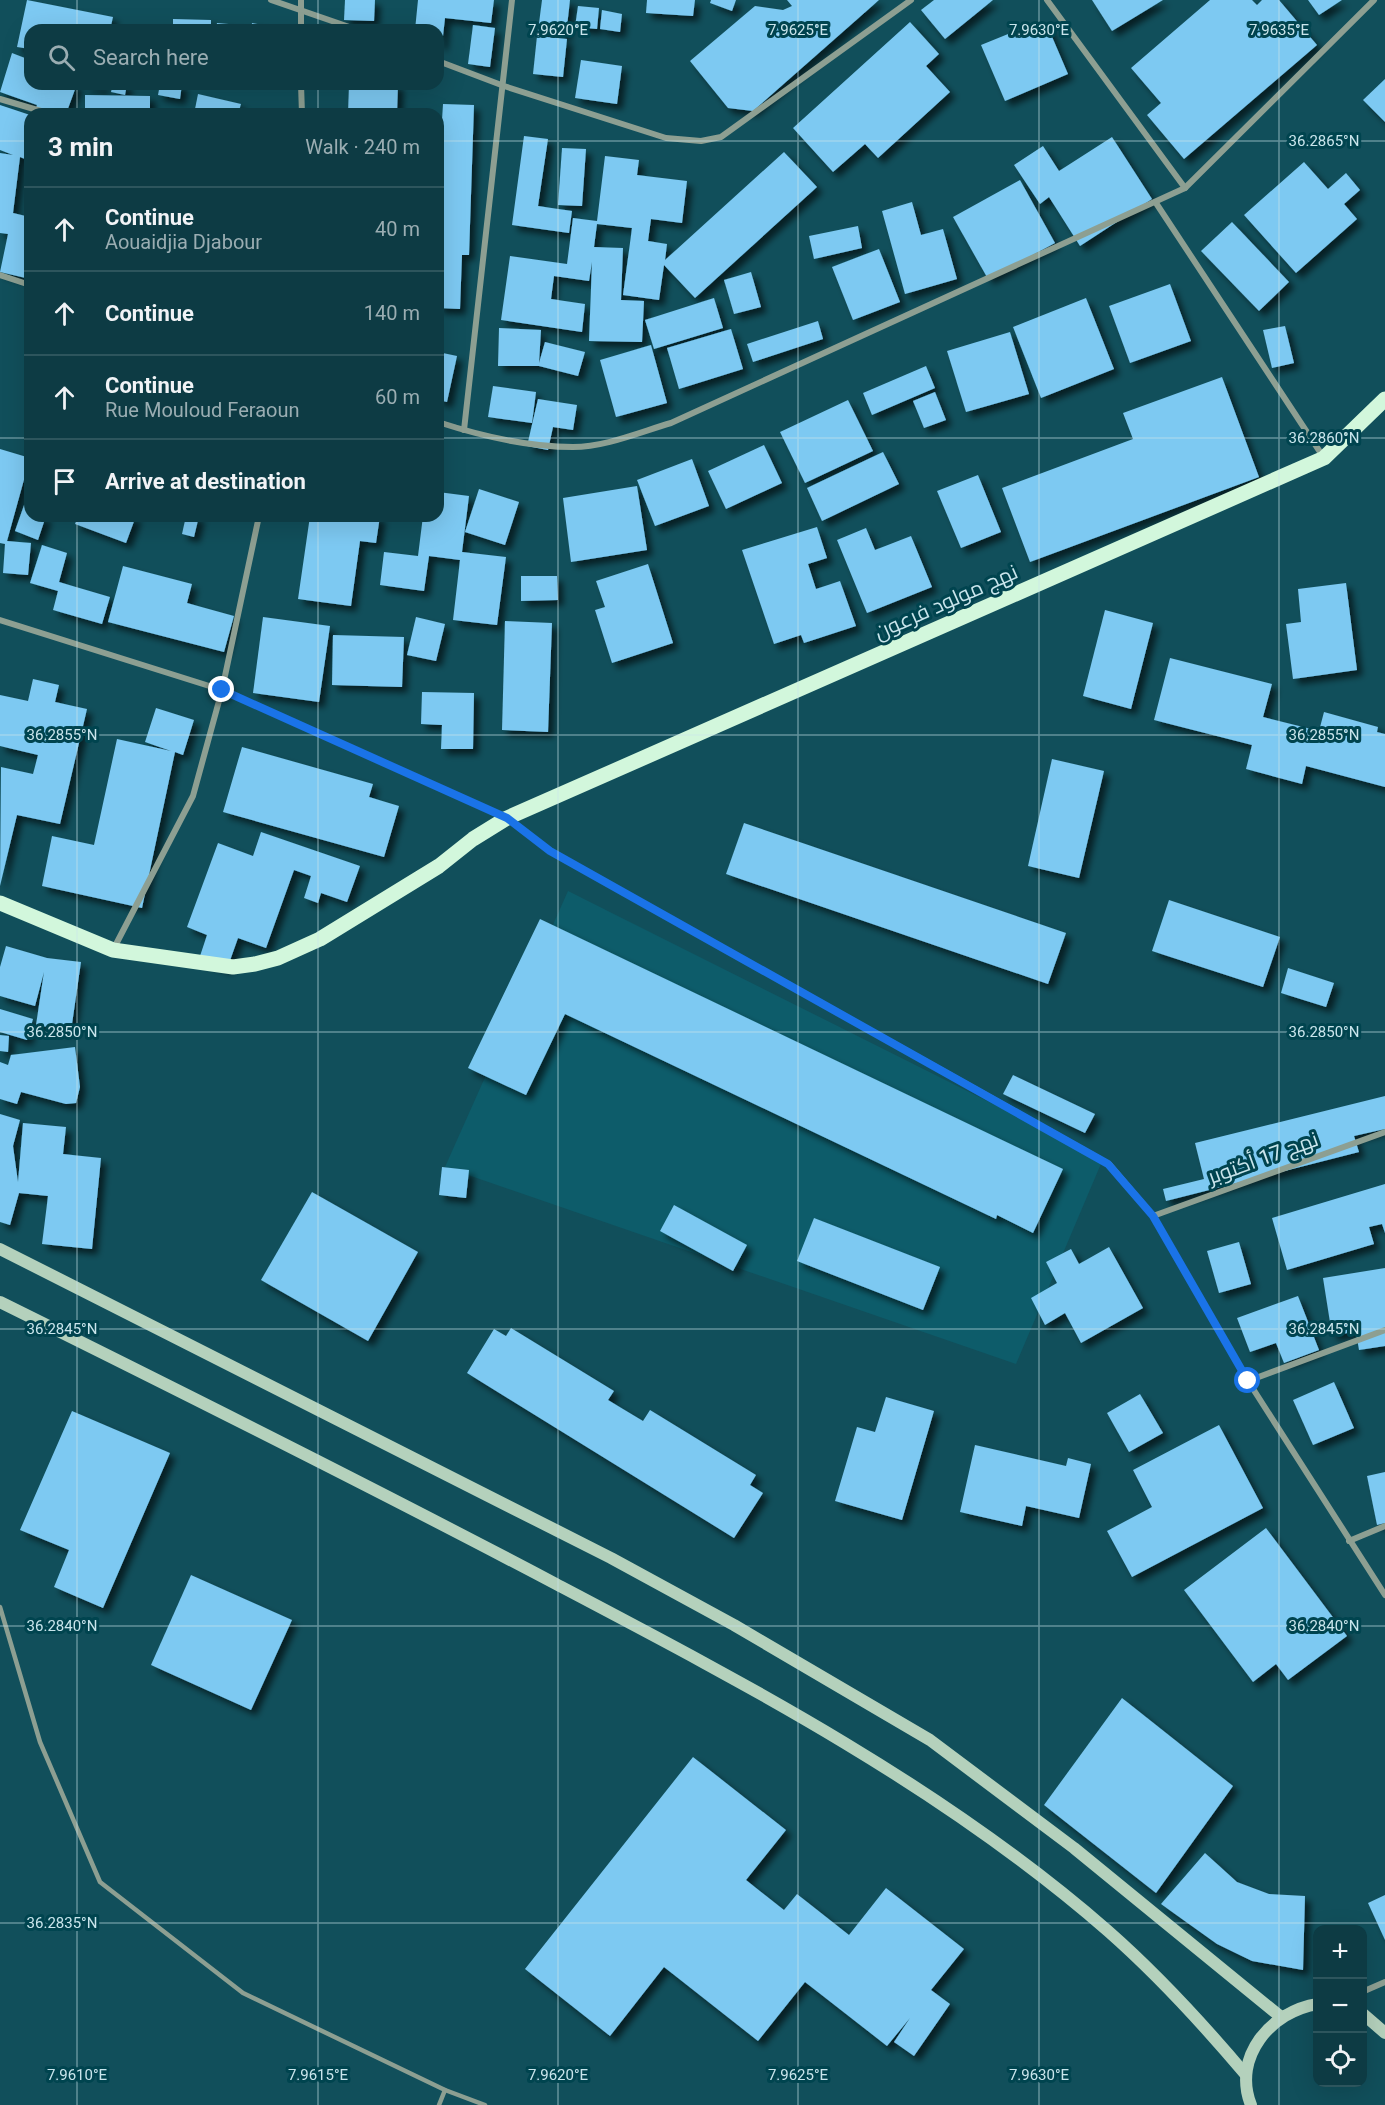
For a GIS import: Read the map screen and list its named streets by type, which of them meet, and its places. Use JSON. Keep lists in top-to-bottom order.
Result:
{
  "streets": {
    "main road": ["نهج مولود فرعون"],
    "street": ["نهج 17 أكتوبر"]
  },
  "page": {
    "search": "Search here",
    "heading": ["3 min", "Walk · 240 m"],
    "list": [
      ["Continue", "Aouaidjia Djabour", "40 m"],
      ["Continue", "140 m"],
      ["Continue", "Rue Mouloud Feraoun", "60 m"],
      "Arrive at destination"
    ],
    "map_buttons": ["+", "−"]
  },
  "coordinates": [
    "7.9620°E",
    "7.9625°E",
    "7.9630°E",
    "7.9635°E",
    "36.2865°N",
    "36.2860°N",
    "36.2855°N",
    "36.2850°N",
    "36.2845°N",
    "36.2840°N",
    "36.2835°N",
    "7.9610°E",
    "7.9615°E"
  ]
}
